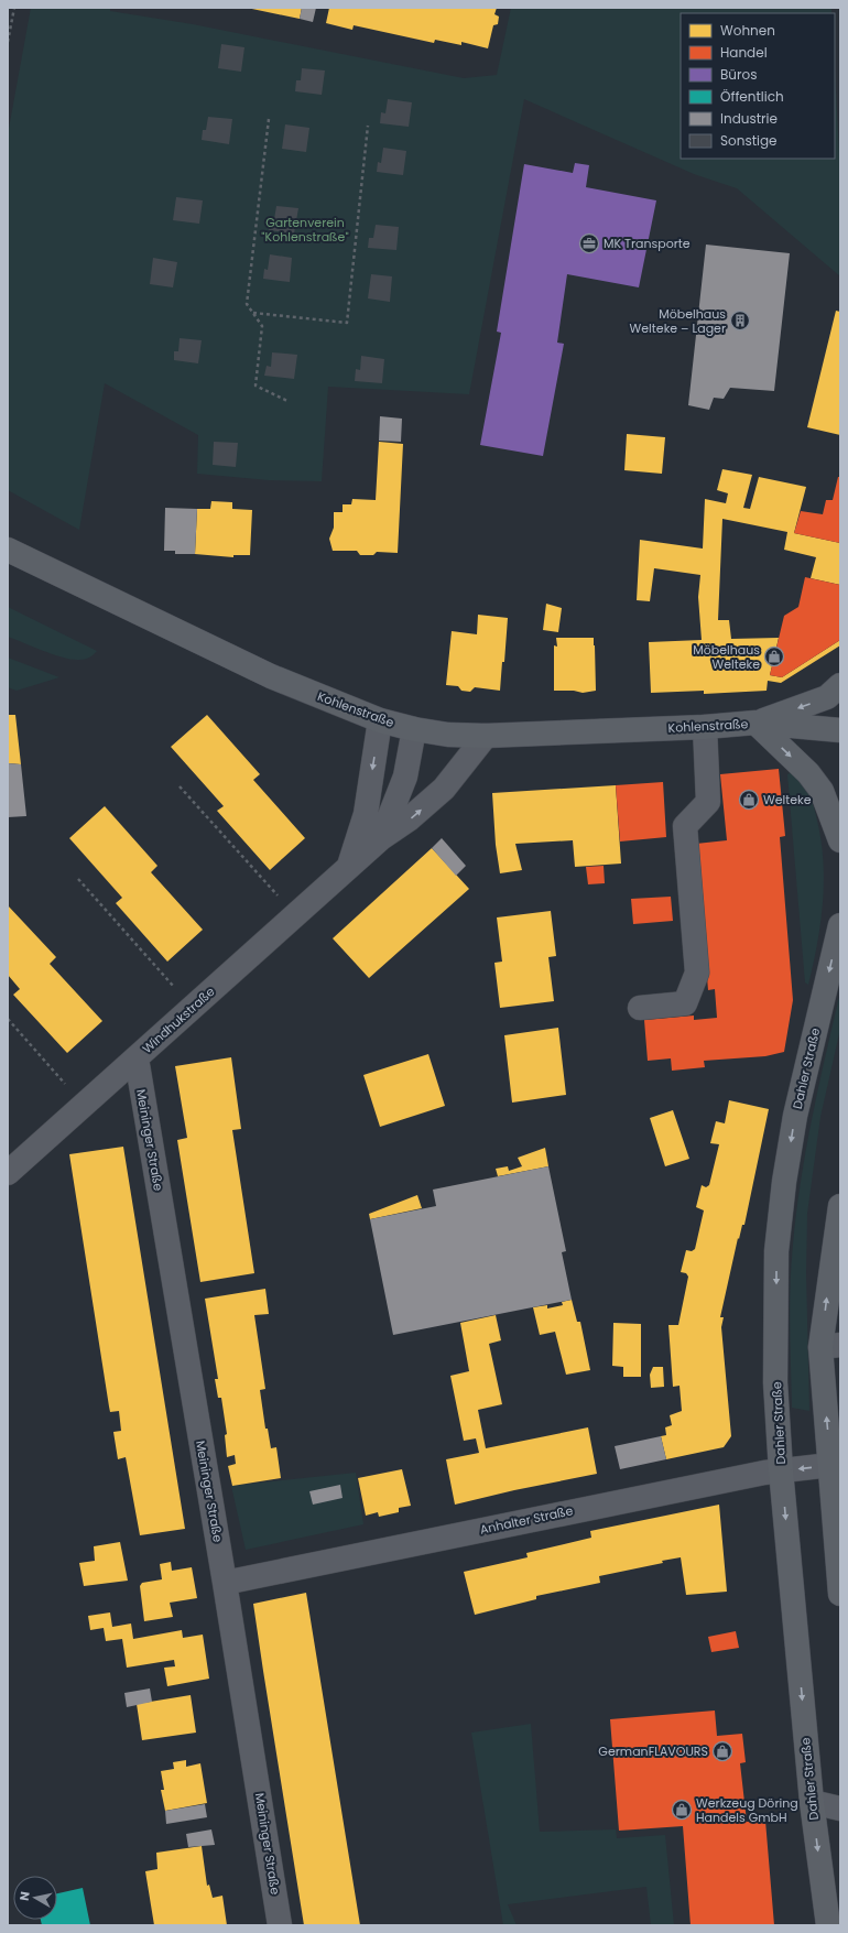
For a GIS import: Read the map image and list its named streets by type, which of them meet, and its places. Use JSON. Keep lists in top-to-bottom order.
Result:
{
  "streets": {
    "main road": ["Kohlenstraße", "Dahler Straße"],
    "street": ["Windhukstraße", "Meininger Straße", "Anhalter Straße"]
  },
  "crossings": [
    ["Kohlenstraße", "Windhukstraße"],
    ["Windhukstraße", "Meininger Straße"],
    ["Dahler Straße", "Anhalter Straße"],
    ["Meininger Straße", "Anhalter Straße"]
  ],
  "parks": ["Gartenverein \"Kohlenstraße\""],
  "places": {
    "office": ["MK Transporte"],
    "building": ["Möbelhaus Welteke – Lager"],
    "shop": [
      "Möbelhaus Welteke",
      "Welteke",
      "GermanFLAVOURS",
      "Werkzeug Döring Handels GmbH"
    ]
  },
  "legend": [
    "Wohnen",
    "Handel",
    "Büros",
    "Öffentlich",
    "Industrie",
    "Sonstige"
  ],
  "north": "left"
}
